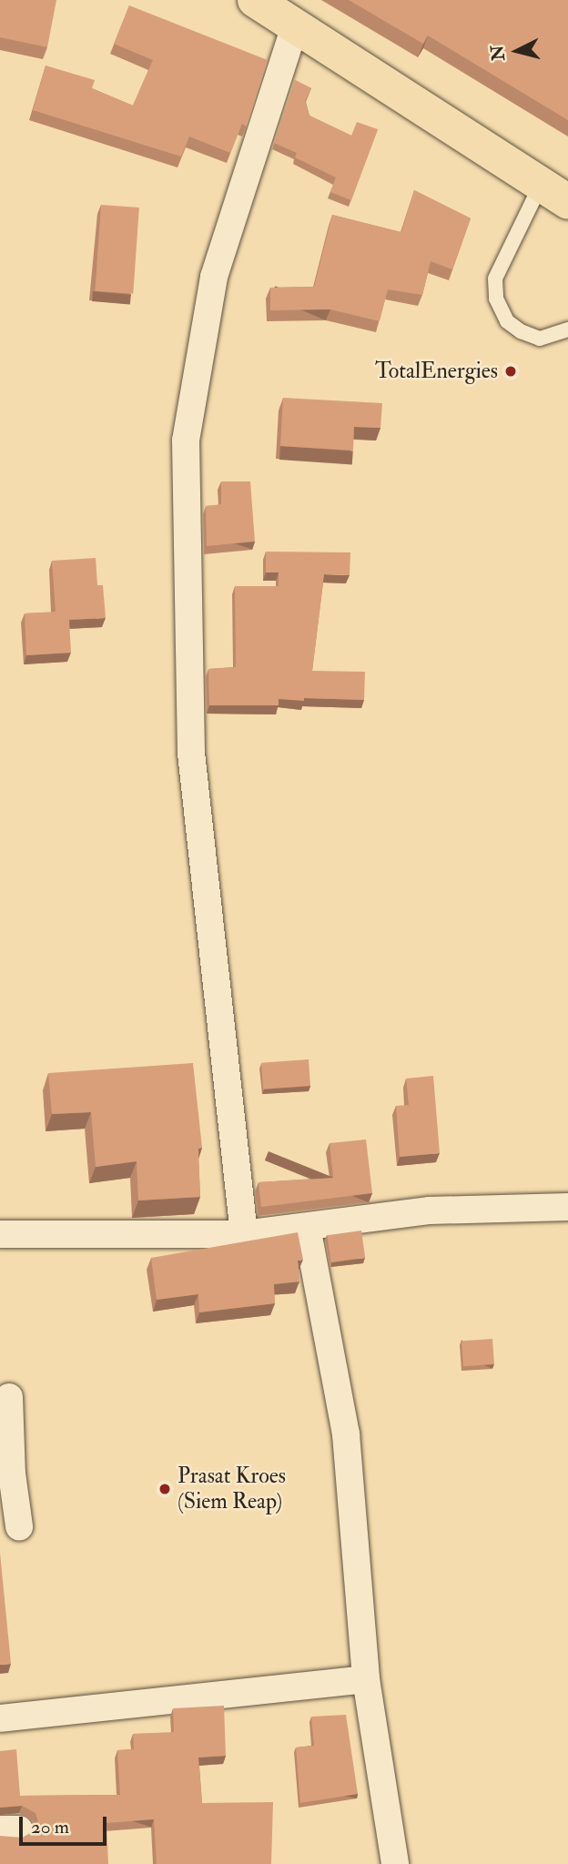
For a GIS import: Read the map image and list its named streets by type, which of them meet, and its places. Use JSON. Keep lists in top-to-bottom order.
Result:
{
  "places": ["TotalEnergies", "Prasat Kroes (Siem Reap)"],
  "scale_bar": "20 m",
  "north": "left"
}
